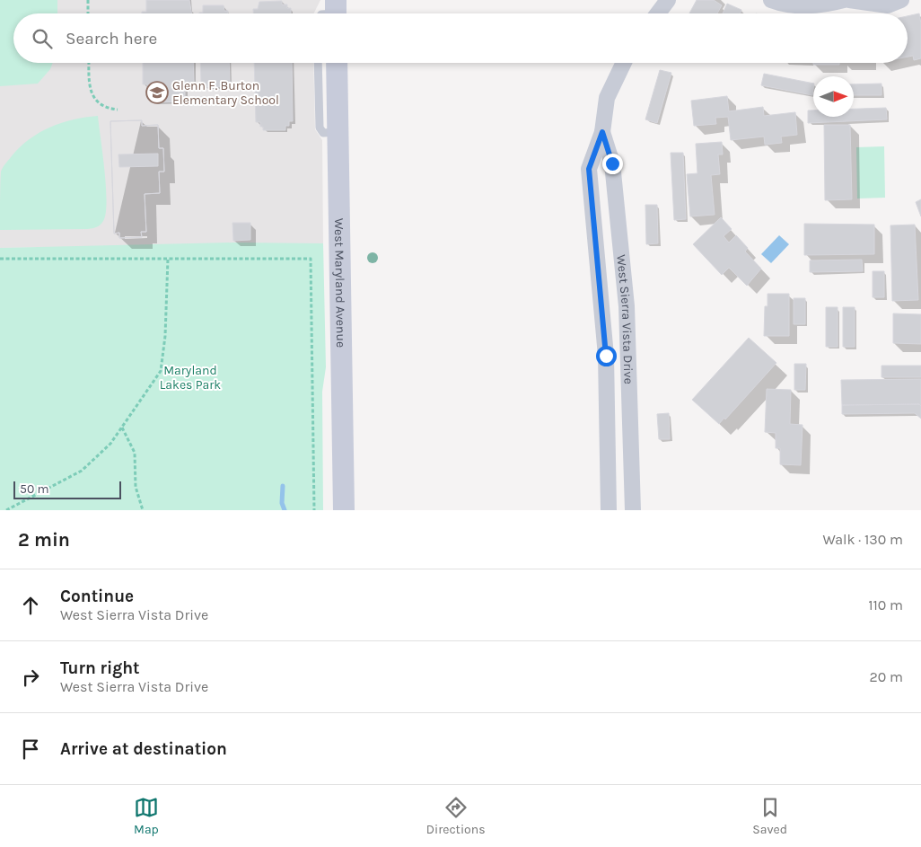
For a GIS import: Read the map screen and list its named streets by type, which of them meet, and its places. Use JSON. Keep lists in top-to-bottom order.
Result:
{
  "streets": {
    "street": ["West Maryland Avenue", "West Sierra Vista Drive"]
  },
  "parks": ["Maryland Lakes Park"],
  "places": {
    "school or university": ["Glenn F. Burton Elementary School"]
  },
  "scale_bar": "50 m",
  "north": "right",
  "page": {
    "search": "Search here",
    "scale": "50 m",
    "heading": ["2 min", "Walk · 130 m"],
    "list": [
      ["Continue", "West Sierra Vista Drive", "110 m"],
      ["Turn right", "West Sierra Vista Drive", "20 m"],
      "Arrive at destination"
    ],
    "nav": ["Map", "Directions", "Saved"]
  }
}
